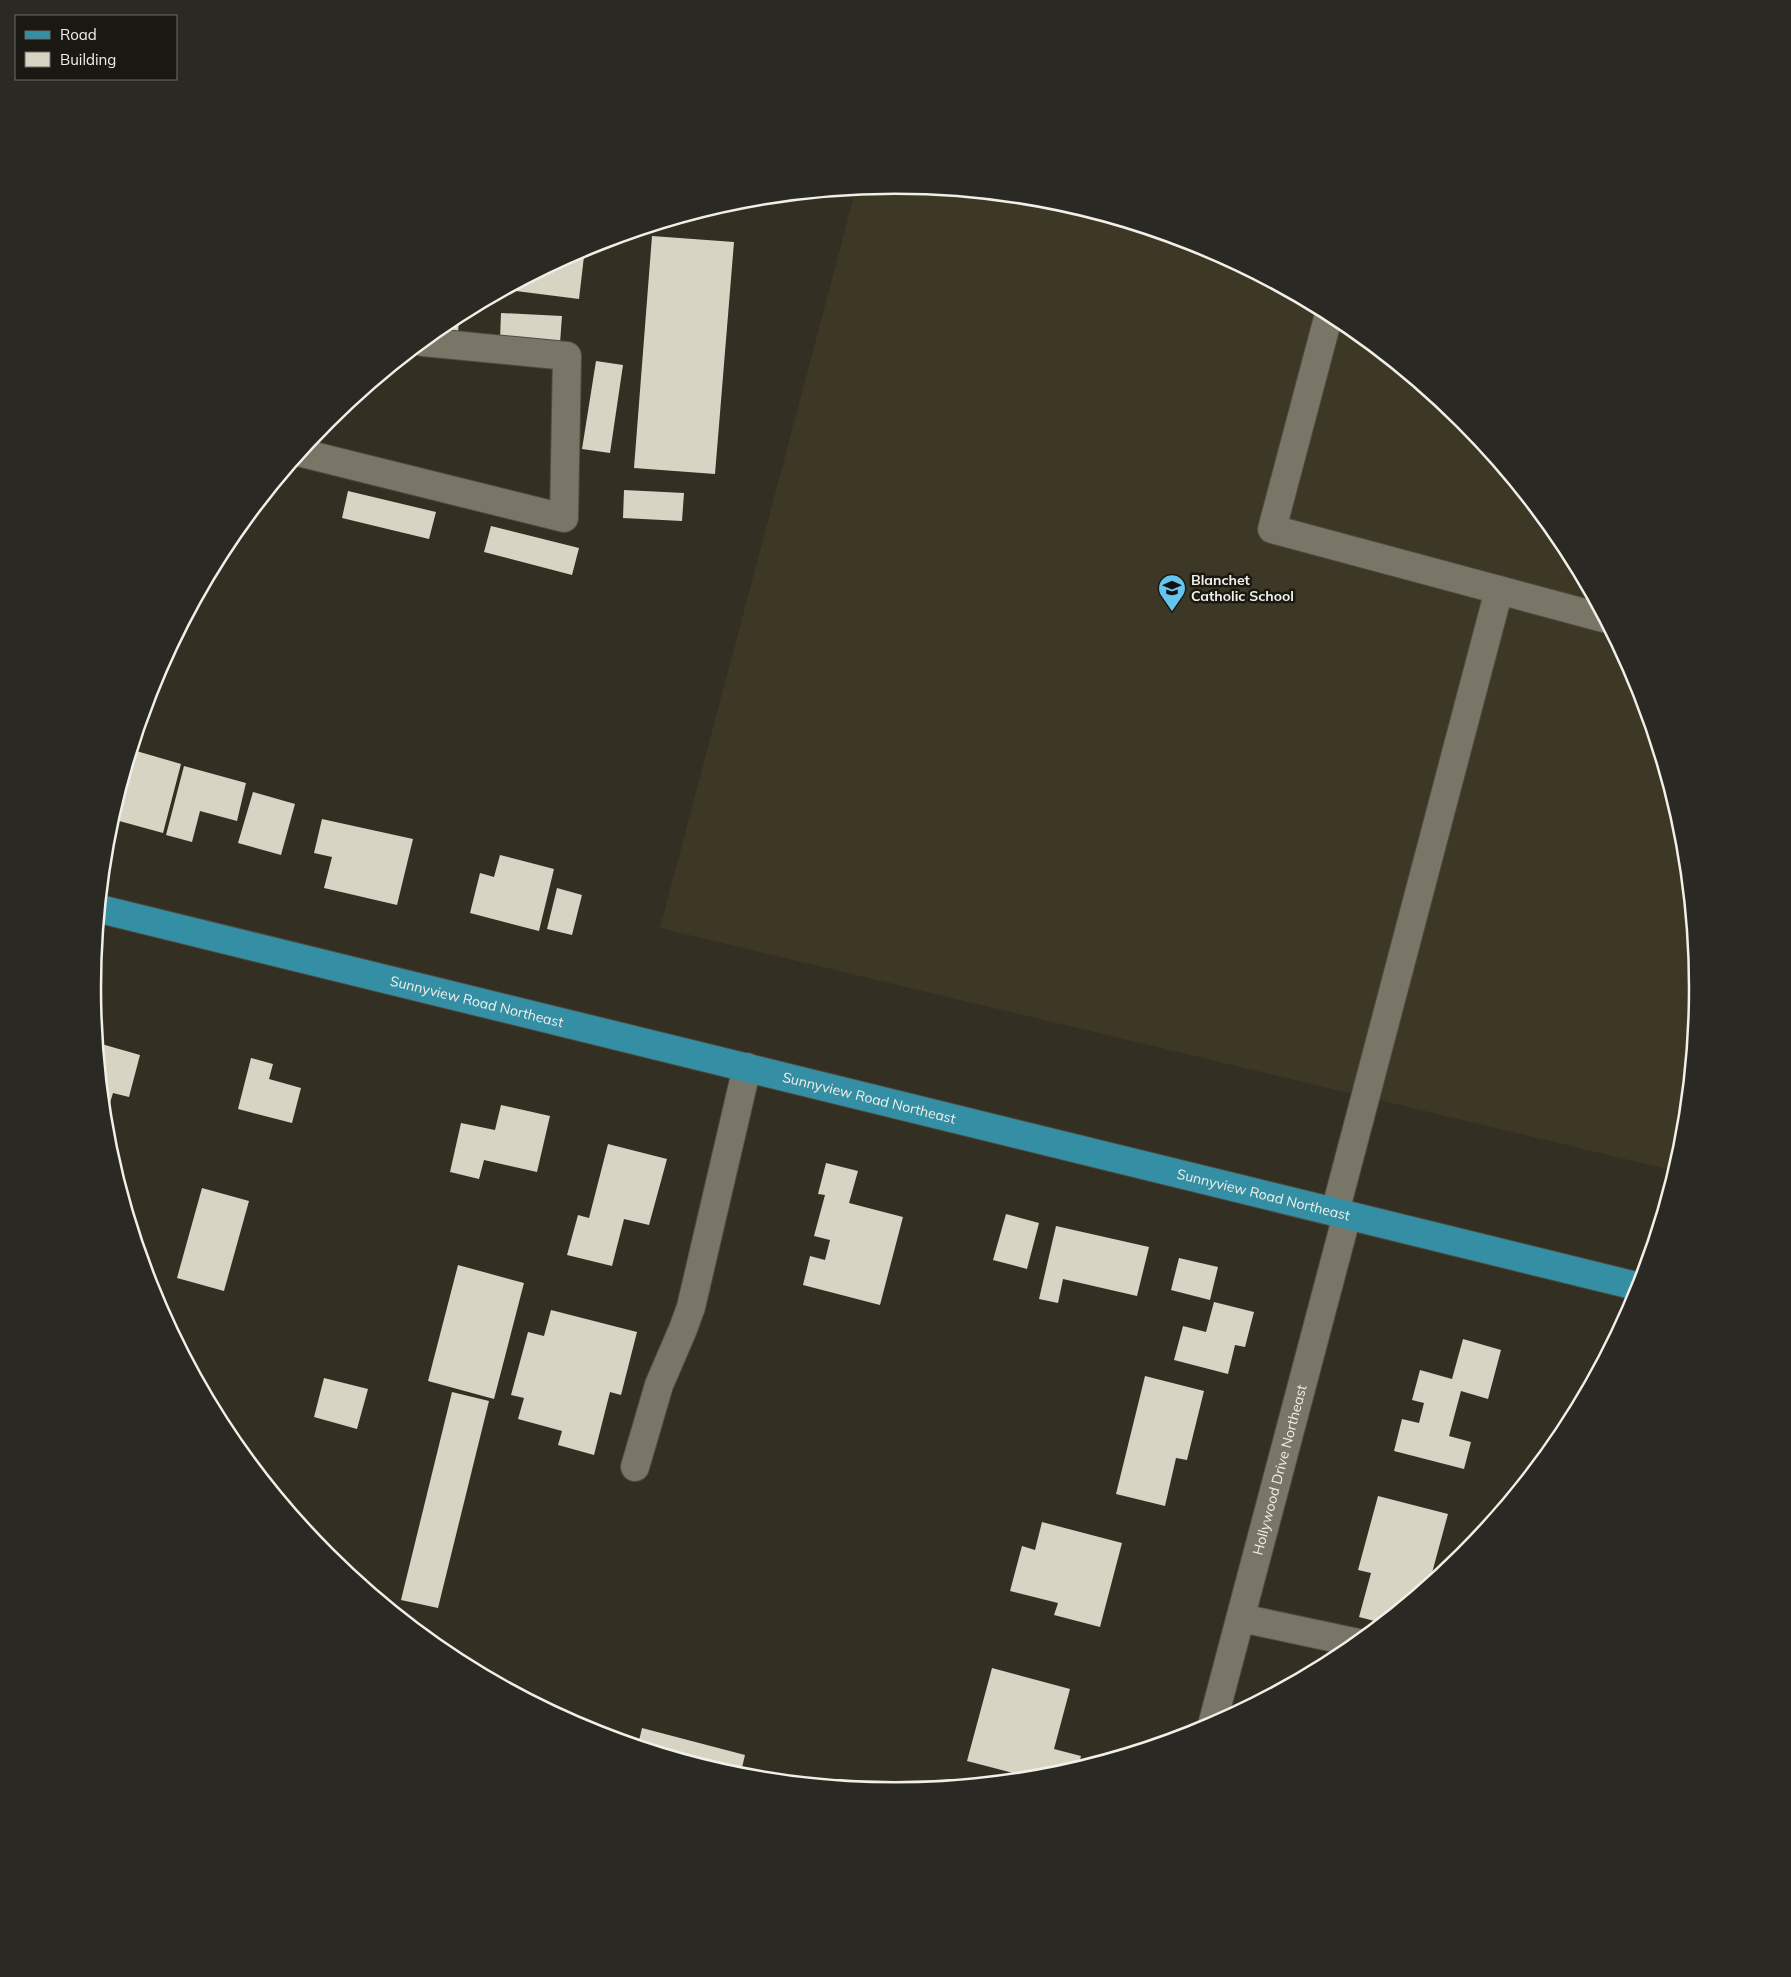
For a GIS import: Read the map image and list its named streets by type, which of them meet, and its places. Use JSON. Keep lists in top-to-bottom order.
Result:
{
  "streets": {
    "main road": ["Sunnyview Road Northeast"],
    "street": ["Hollywood Drive Northeast"]
  },
  "crossings": [
    ["Sunnyview Road Northeast", "Hollywood Drive Northeast"]
  ],
  "places": {
    "school or university": ["Blanchet Catholic School"]
  },
  "legend": ["Road", "Building"]
}
